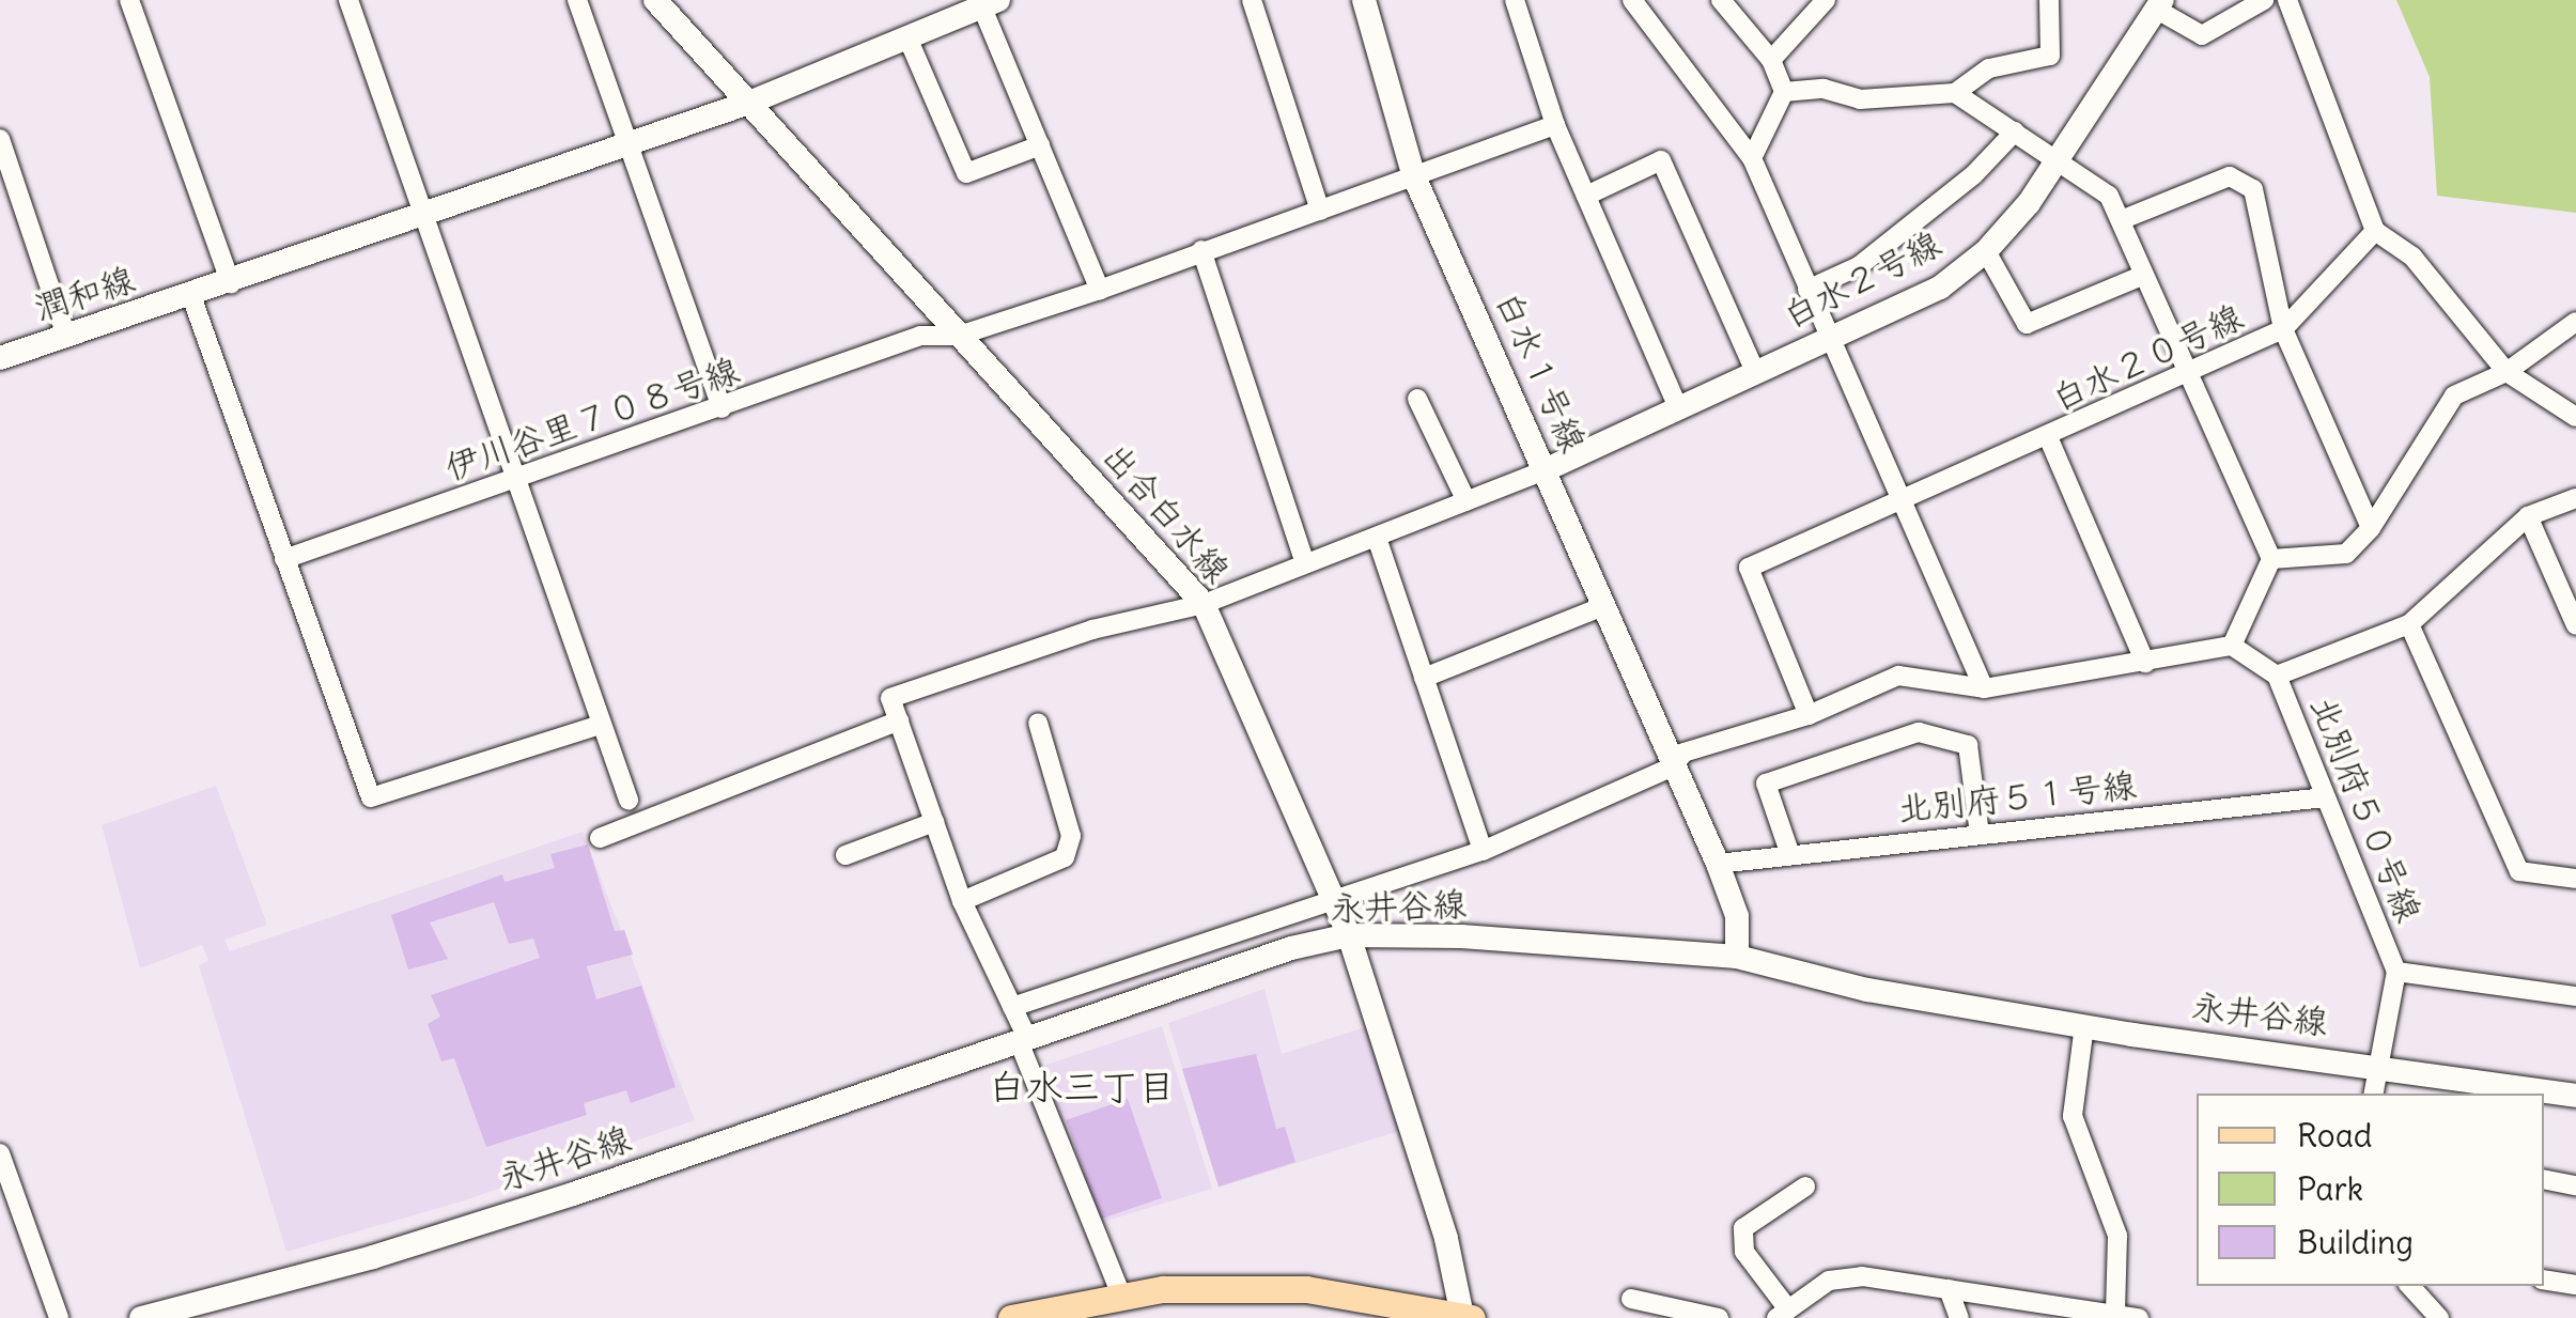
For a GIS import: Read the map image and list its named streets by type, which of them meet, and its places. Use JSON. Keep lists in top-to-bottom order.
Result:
{
  "streets": {
    "street": [
      "白水２号線",
      "潤和線",
      "白水２０号線",
      "白水１号線",
      "伊川谷里７０８号線",
      "出合白水線",
      "北別府５１号線",
      "北別府５０号線",
      "永井谷線"
    ]
  },
  "crossings": [
    ["白水２号線", "白水１号線"],
    ["潤和線", "出合白水線"],
    ["白水１号線", "伊川谷里７０８号線"],
    ["白水１号線", "北別府５１号線"],
    ["白水１号線", "永井谷線"],
    ["伊川谷里７０８号線", "出合白水線"],
    ["出合白水線", "永井谷線"],
    ["北別府５１号線", "北別府５０号線"],
    ["北別府５０号線", "永井谷線"]
  ],
  "districts": ["白水三丁目"],
  "legend": ["Road", "Park", "Building"]
}
